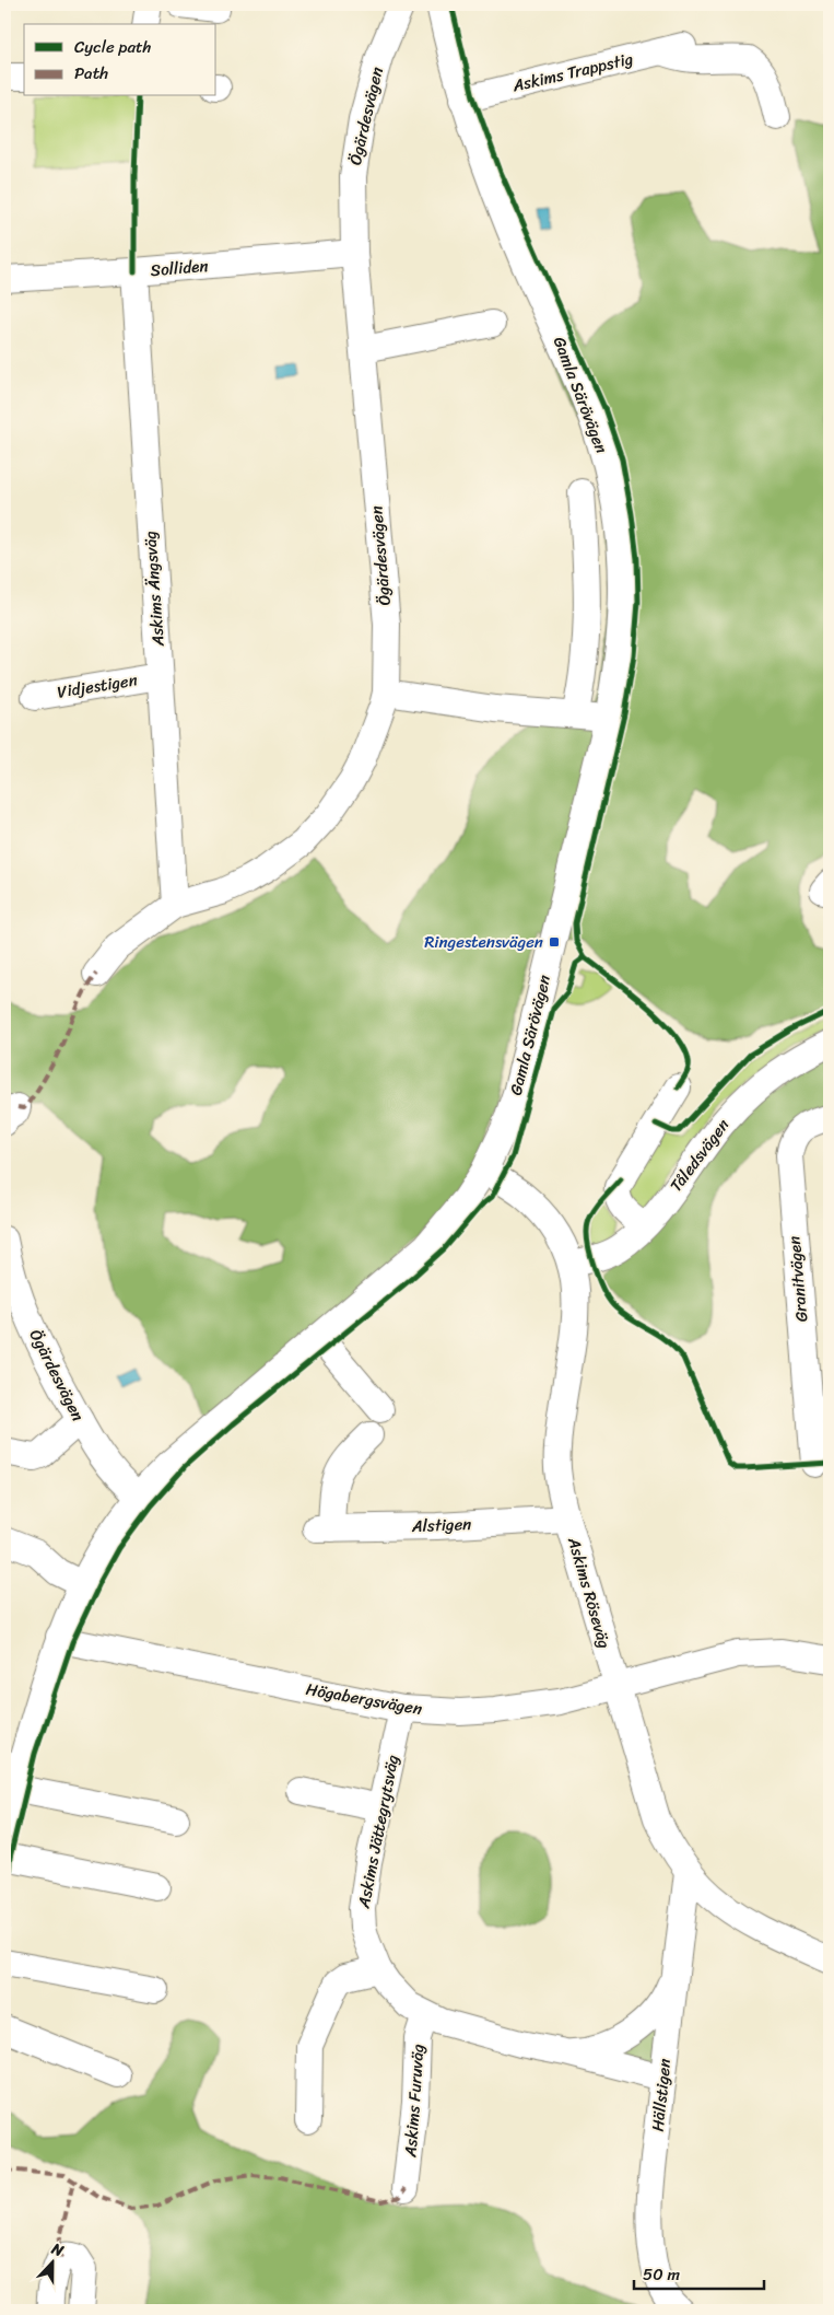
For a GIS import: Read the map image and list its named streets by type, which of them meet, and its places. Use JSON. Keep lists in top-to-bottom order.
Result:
{
  "streets": {
    "street": [
      "Askims Trappstig",
      "Ögärdesvägen",
      "Solliden",
      "Gamla Särövägen",
      "Askims Ängsväg",
      "Vidjestigen",
      "Tåledsvägen",
      "Granitvägen",
      "Alstigen",
      "Askims Röseväg",
      "Högabergsvägen",
      "Askims Jättegrytsväg",
      "Hällstigen",
      "Askims Furuväg"
    ]
  },
  "crossings": [
    ["Askims Trappstig", "Gamla Särövägen"],
    ["Ögärdesvägen", "Solliden"],
    ["Ögärdesvägen", "Gamla Särövägen"],
    ["Ögärdesvägen", "Askims Ängsväg"],
    ["Solliden", "Askims Ängsväg"],
    ["Gamla Särövägen", "Askims Röseväg"],
    ["Gamla Särövägen", "Högabergsvägen"],
    ["Askims Ängsväg", "Vidjestigen"],
    ["Tåledsvägen", "Askims Röseväg"],
    ["Alstigen", "Askims Röseväg"],
    ["Askims Röseväg", "Högabergsvägen"],
    ["Askims Röseväg", "Hällstigen"],
    ["Högabergsvägen", "Askims Jättegrytsväg"],
    ["Askims Jättegrytsväg", "Hällstigen"],
    ["Askims Jättegrytsväg", "Askims Furuväg"]
  ],
  "places": {
    "transit": ["Ringestensvägen"]
  },
  "legend": ["Cycle path", "Path"],
  "scale_bar": "50 m",
  "north": "top"
}
